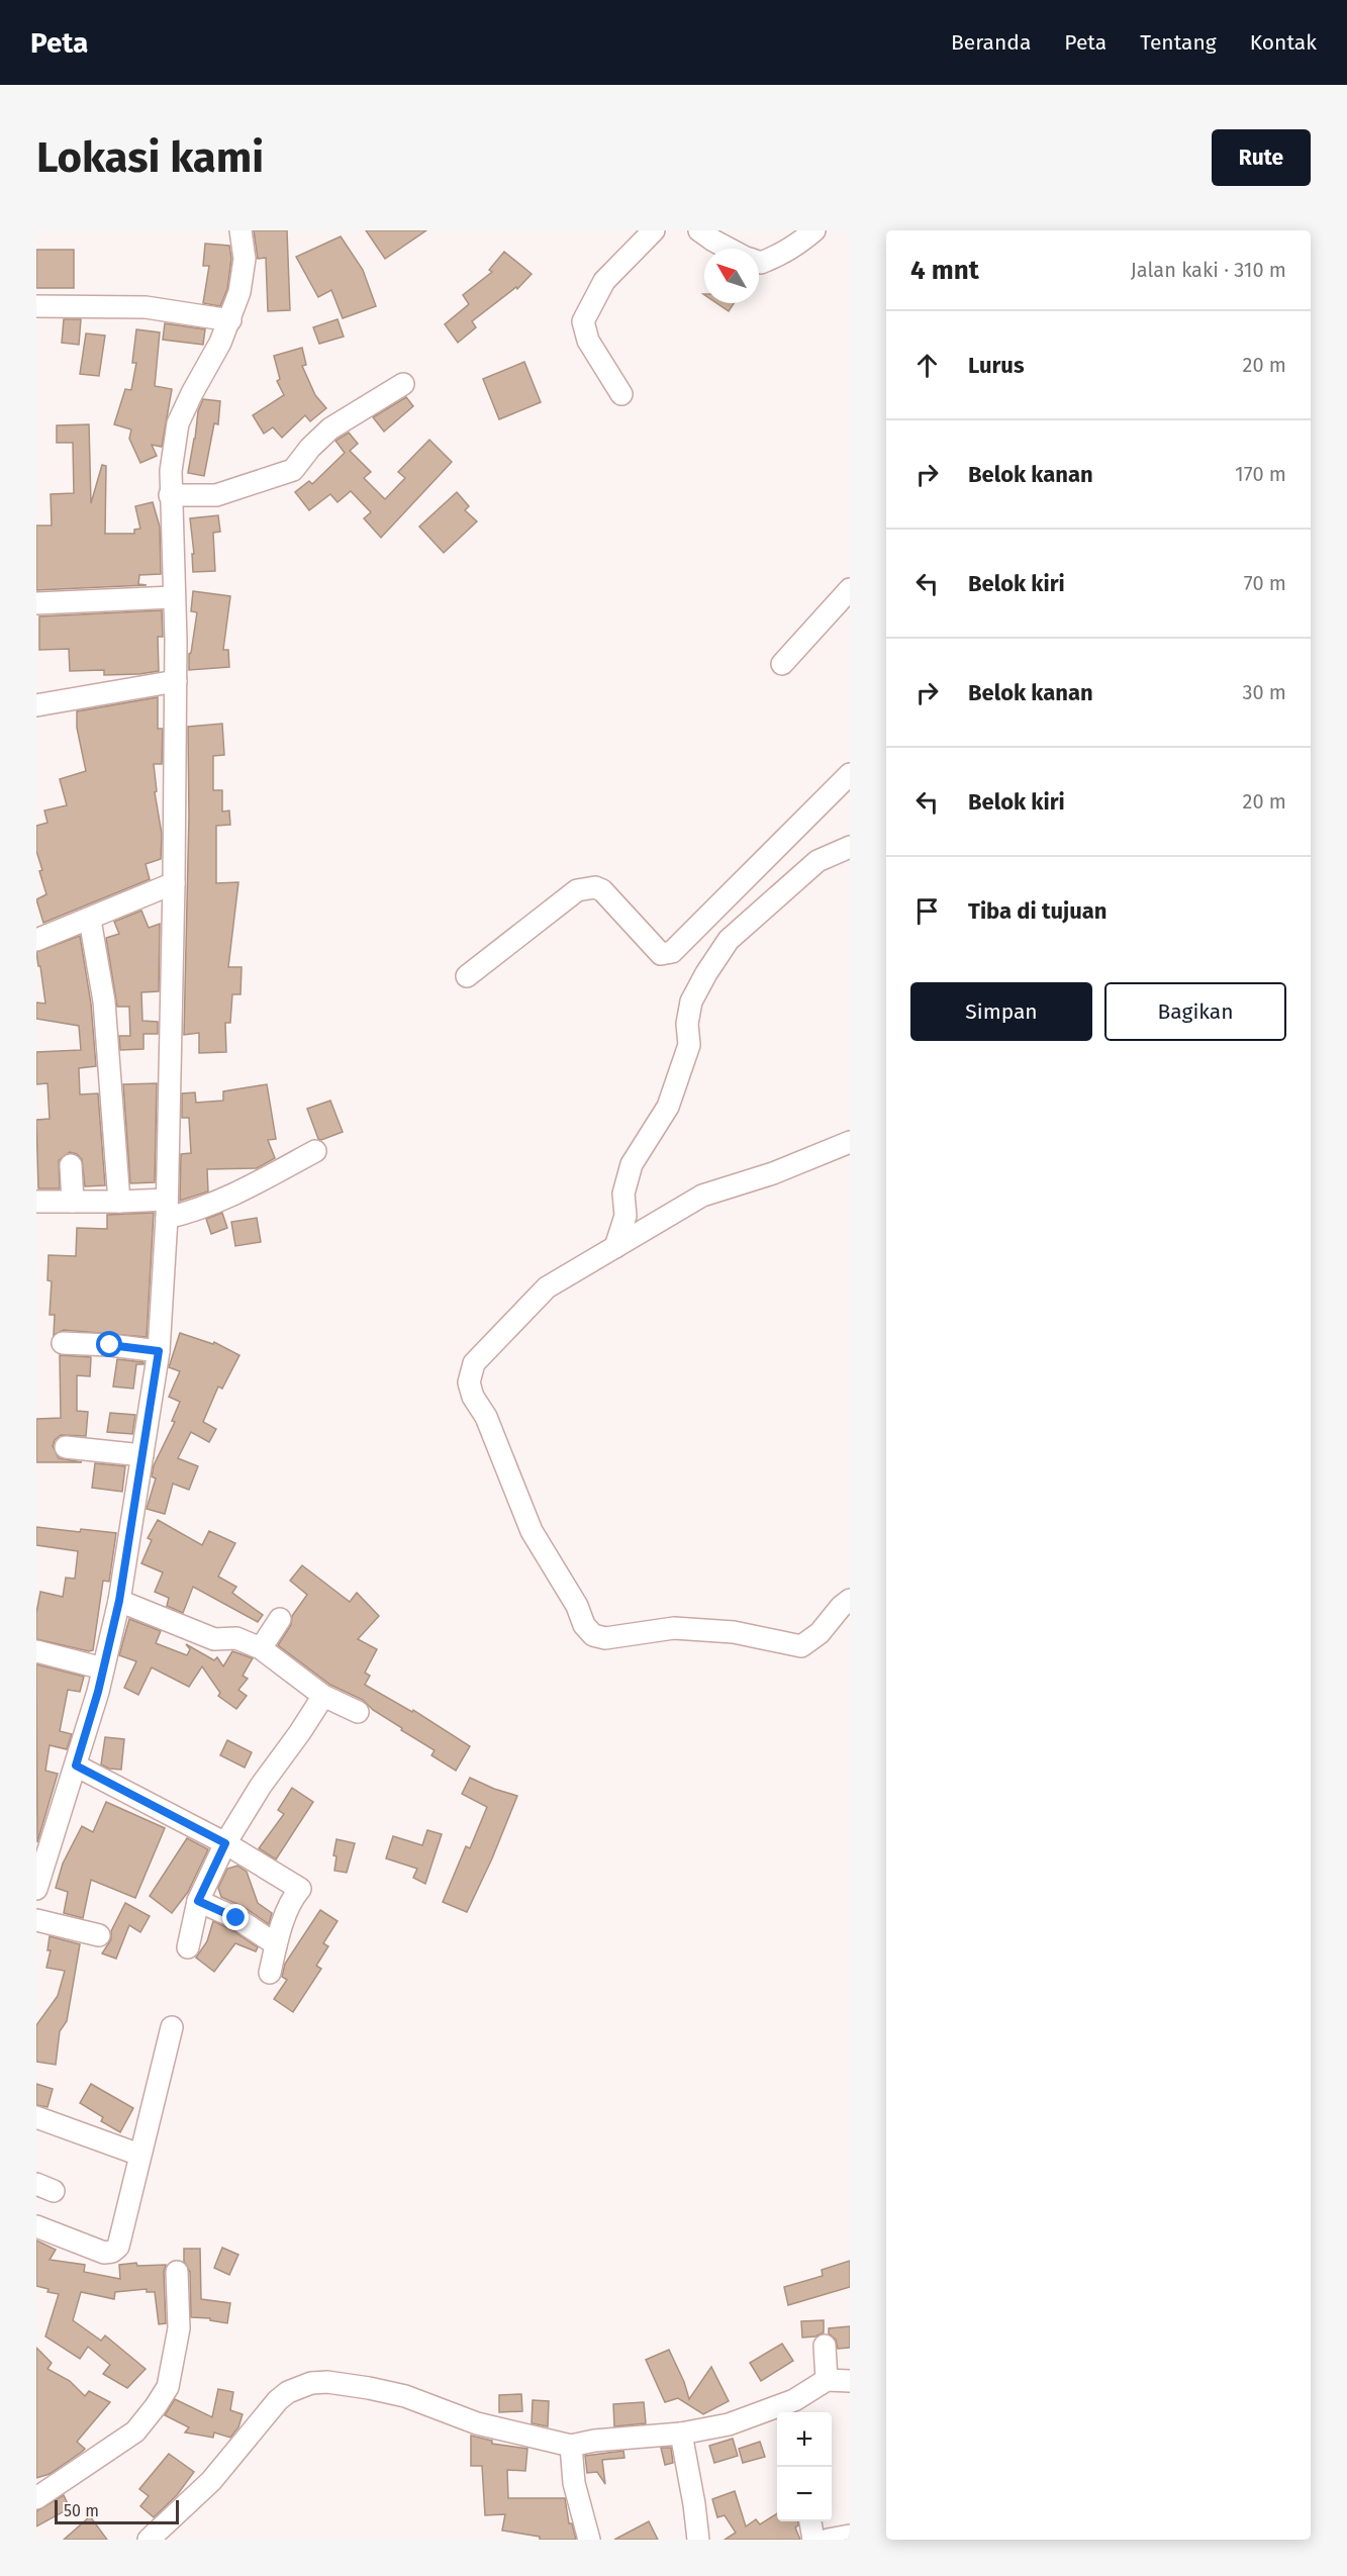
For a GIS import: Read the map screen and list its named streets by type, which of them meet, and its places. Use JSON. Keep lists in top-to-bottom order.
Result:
{
  "scale_bar": "50 m",
  "north": "top left",
  "page": {
    "header": "Peta",
    "nav": [
      "Beranda",
      "Peta",
      "Tentang",
      "Kontak"
    ],
    "buttons": [
      "Rute",
      ["Simpan", "Bagikan"]
    ],
    "title": "Lokasi kami",
    "heading": ["4 mnt", "Jalan kaki · 310 m"],
    "list": [
      ["Lurus", "20 m"],
      ["Belok kanan", "170 m"],
      ["Belok kiri", "70 m"],
      ["Belok kanan", "30 m"],
      ["Belok kiri", "20 m"],
      "Tiba di tujuan"
    ],
    "map_buttons": ["+", "−"],
    "scale": "50 m"
  }
}
